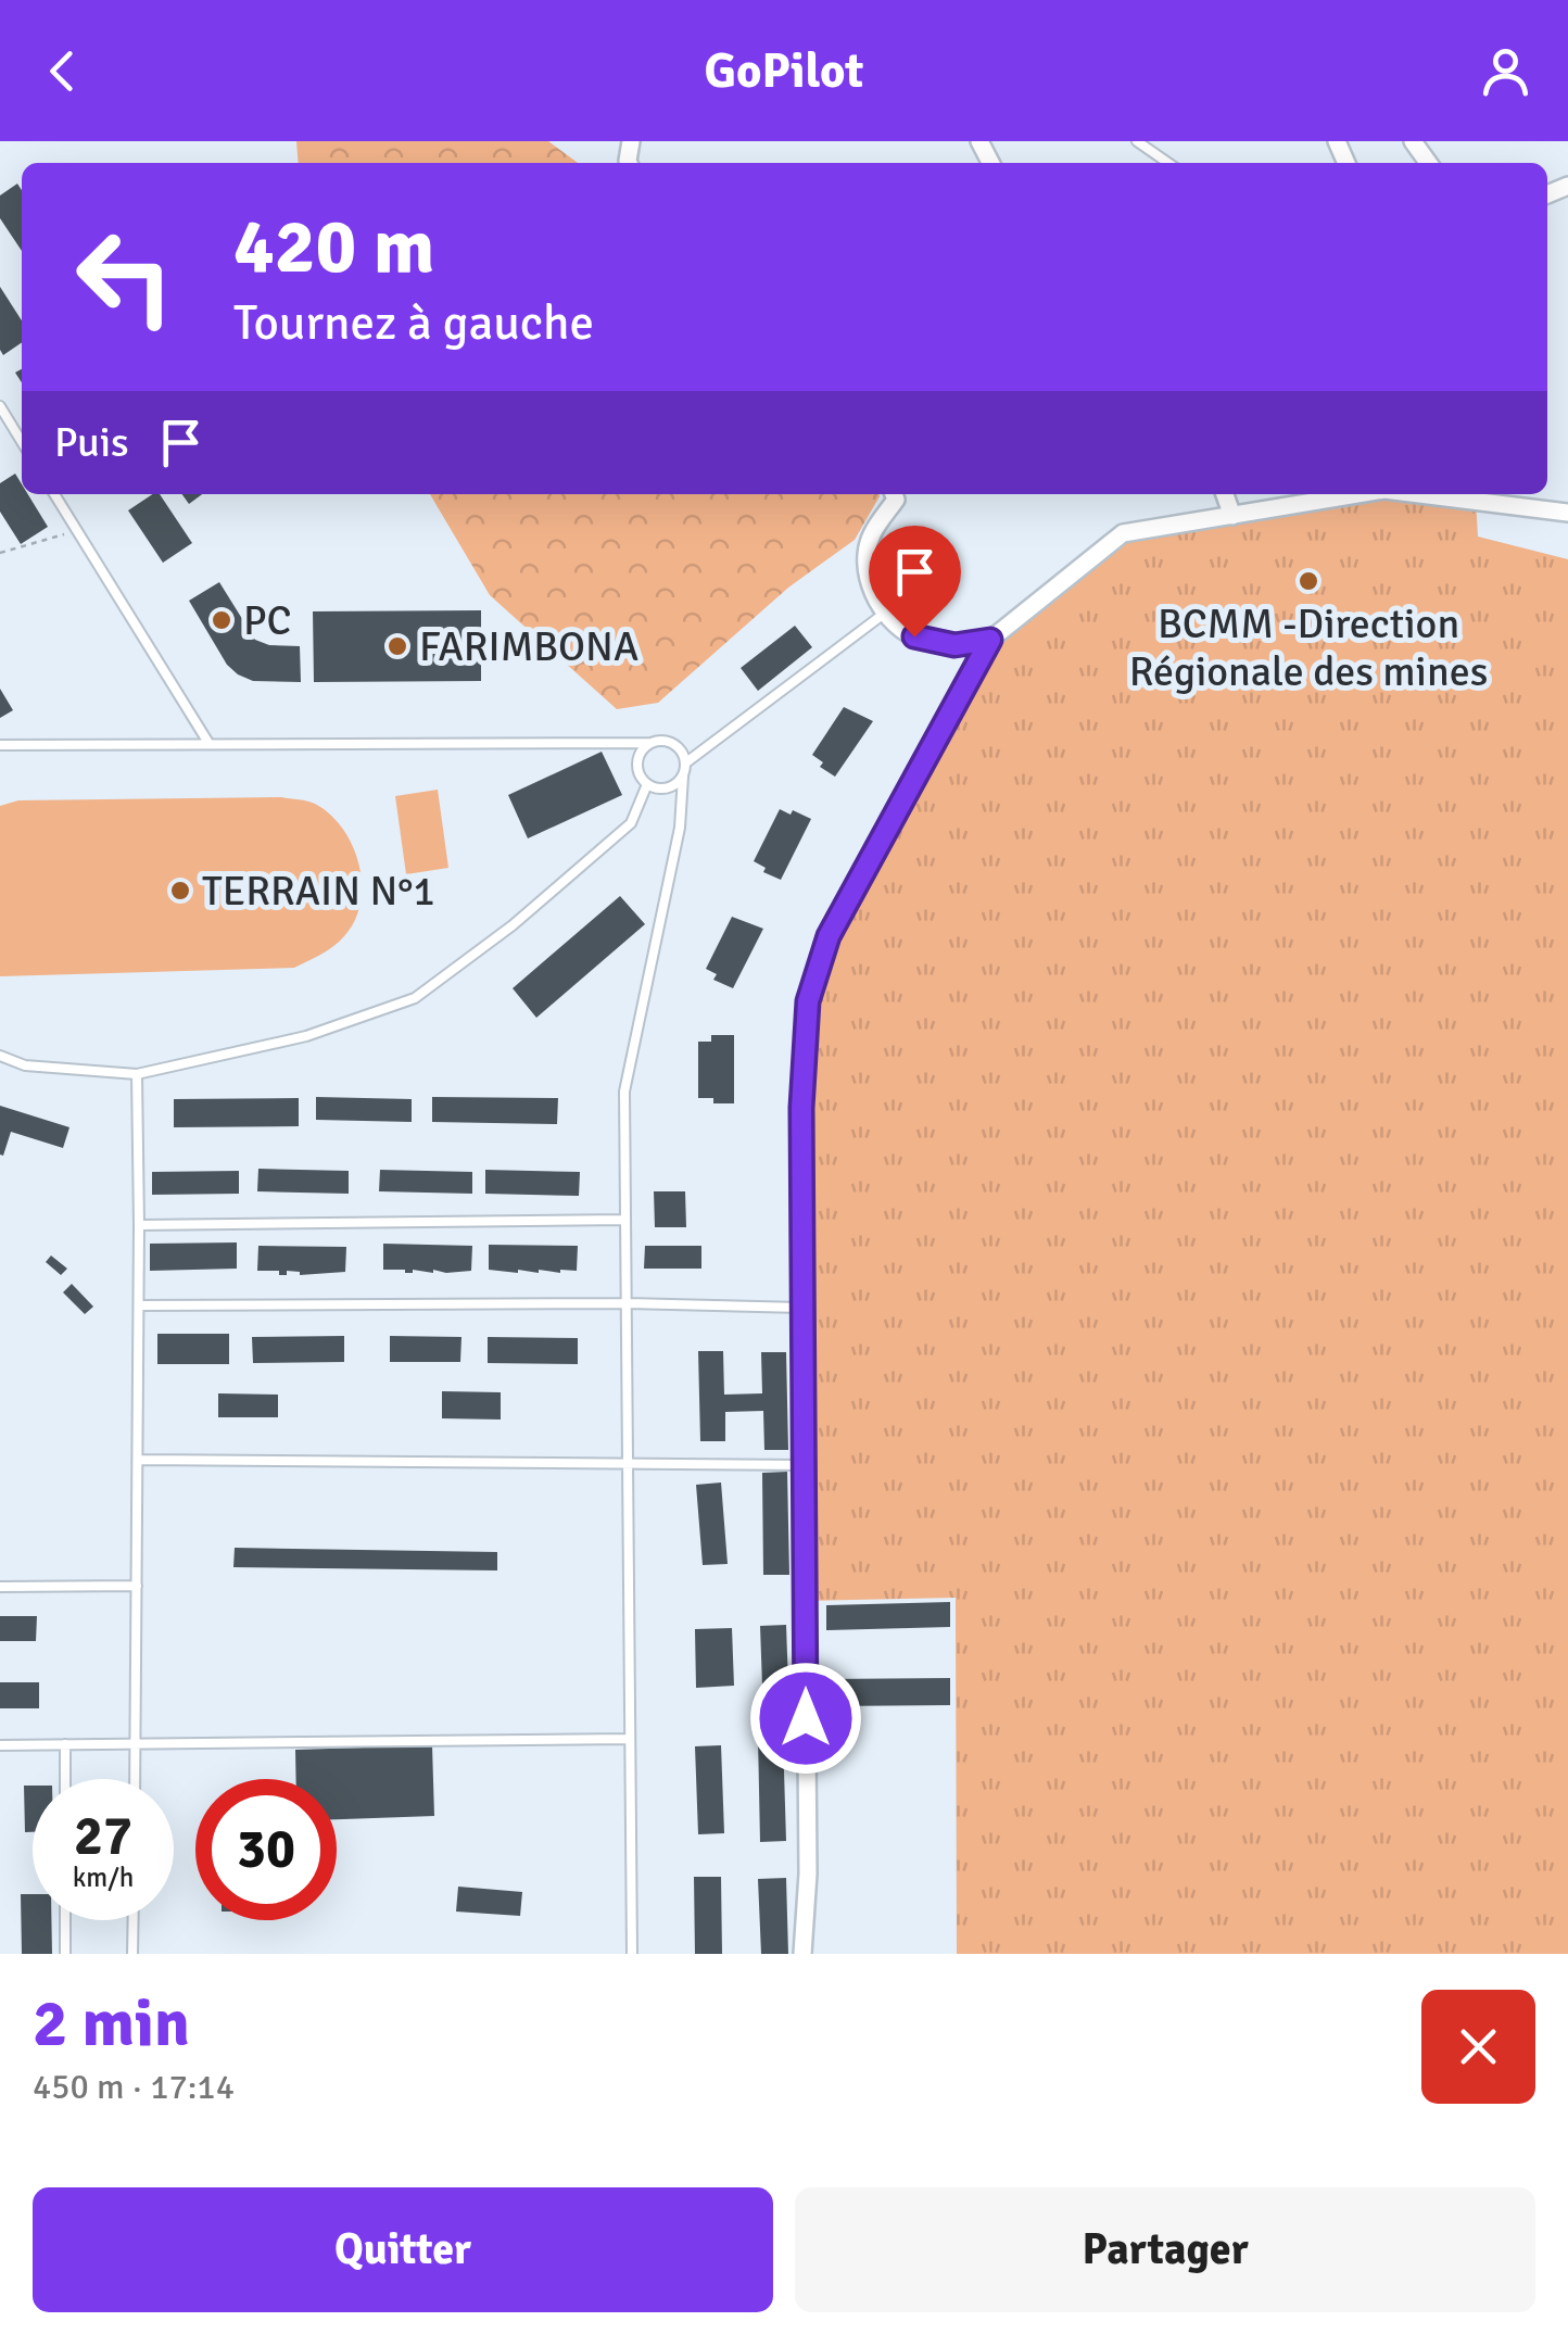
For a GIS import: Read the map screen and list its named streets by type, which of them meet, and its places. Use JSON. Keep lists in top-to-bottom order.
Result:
{
  "places": [
    "BCMM -Direction Régionale des mines",
    "PC",
    "FARIMBONA",
    "TERRAIN N°1"
  ],
  "page": {
    "header": "GoPilot",
    "turn": ["420 m", "Tournez à gauche"],
    "then": "Puis",
    "speed": "27 km/h",
    "limit": "30",
    "heading": ["2 min", "450 m · 17:14"],
    "buttons": ["Quitter", "Partager"]
  }
}
